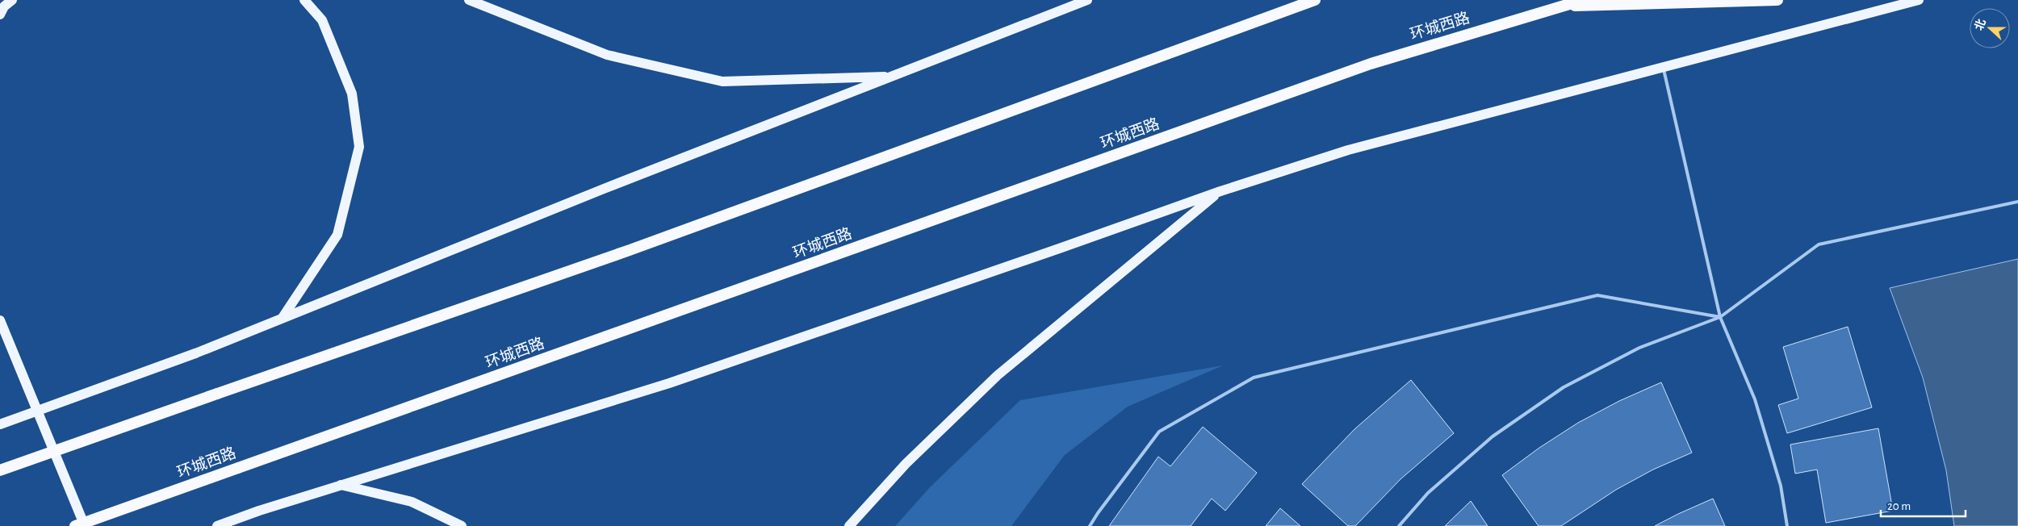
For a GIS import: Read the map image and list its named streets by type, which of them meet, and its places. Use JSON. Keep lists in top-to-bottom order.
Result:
{
  "streets": {
    "highway": ["环城西路"]
  },
  "scale_bar": "20 m",
  "north": "left"
}
